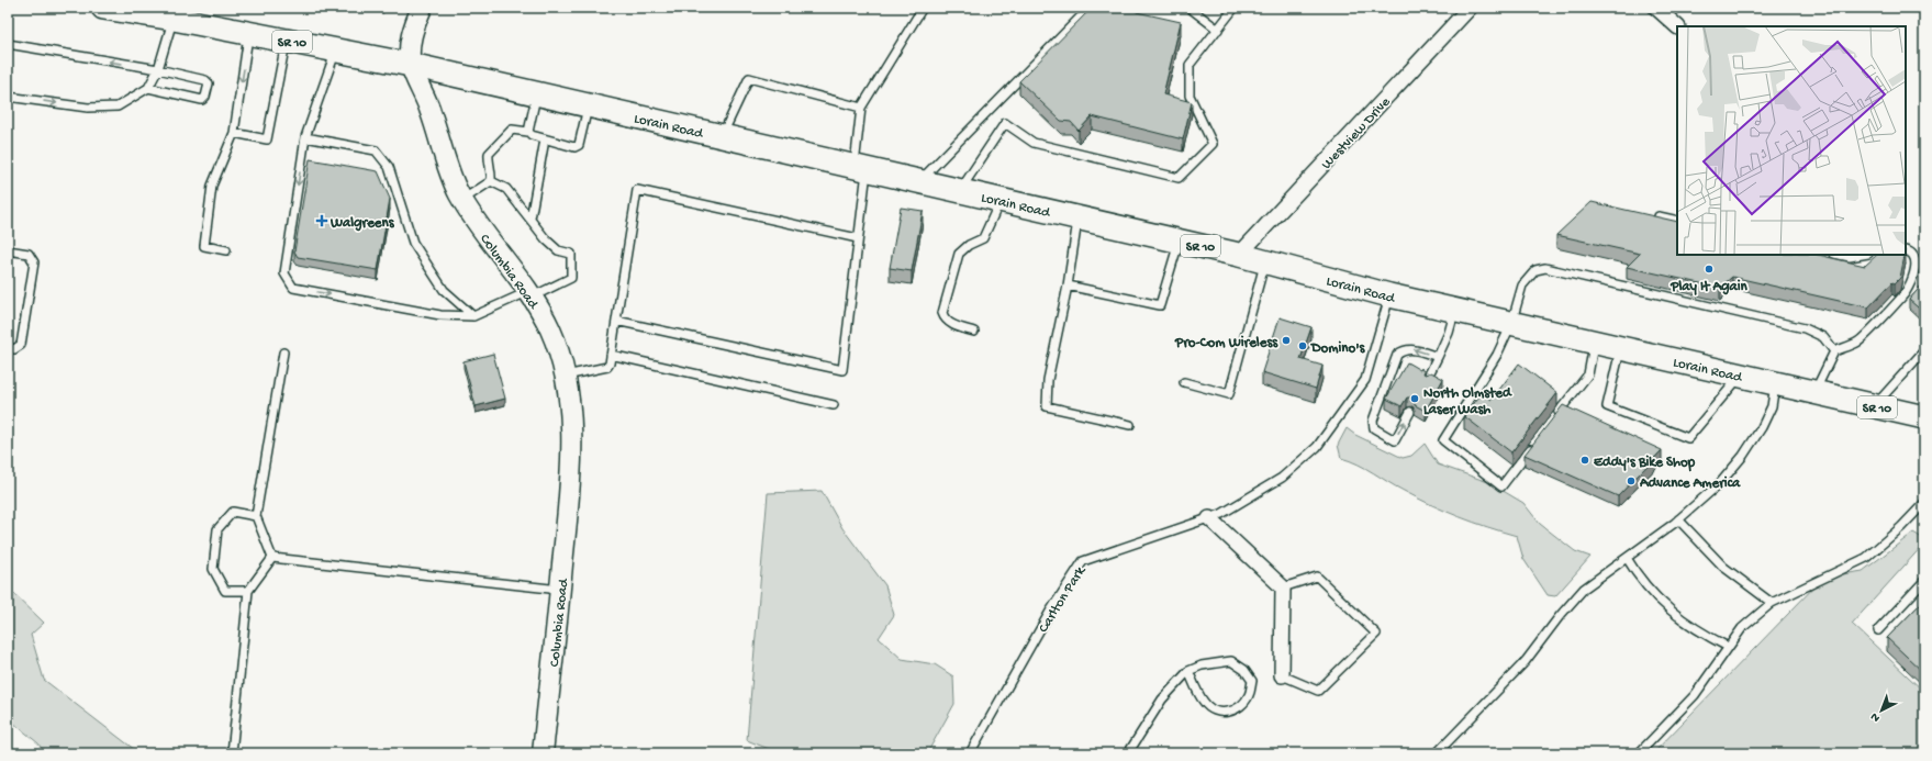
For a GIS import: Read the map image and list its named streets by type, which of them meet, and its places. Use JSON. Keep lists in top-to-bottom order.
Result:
{
  "streets": {
    "main road": ["SR 10", "Lorain Road", "Columbia Road"],
    "street": ["Westview Drive"],
    "lane": ["Carlton Park"]
  },
  "crossings": [
    ["Lorain Road", "Westview Drive"],
    ["Lorain Road", "Columbia Road"],
    ["Lorain Road", "Carlton Park"]
  ],
  "places": {
    "health": ["Walgreens"],
    "other": [
      "Play It Again",
      "Pro-Com Wireless",
      "Domino's",
      "North Olmsted Laser Wash",
      "Eddy's Bike Shop",
      "Advance America"
    ]
  },
  "north": "bottom left"
}
